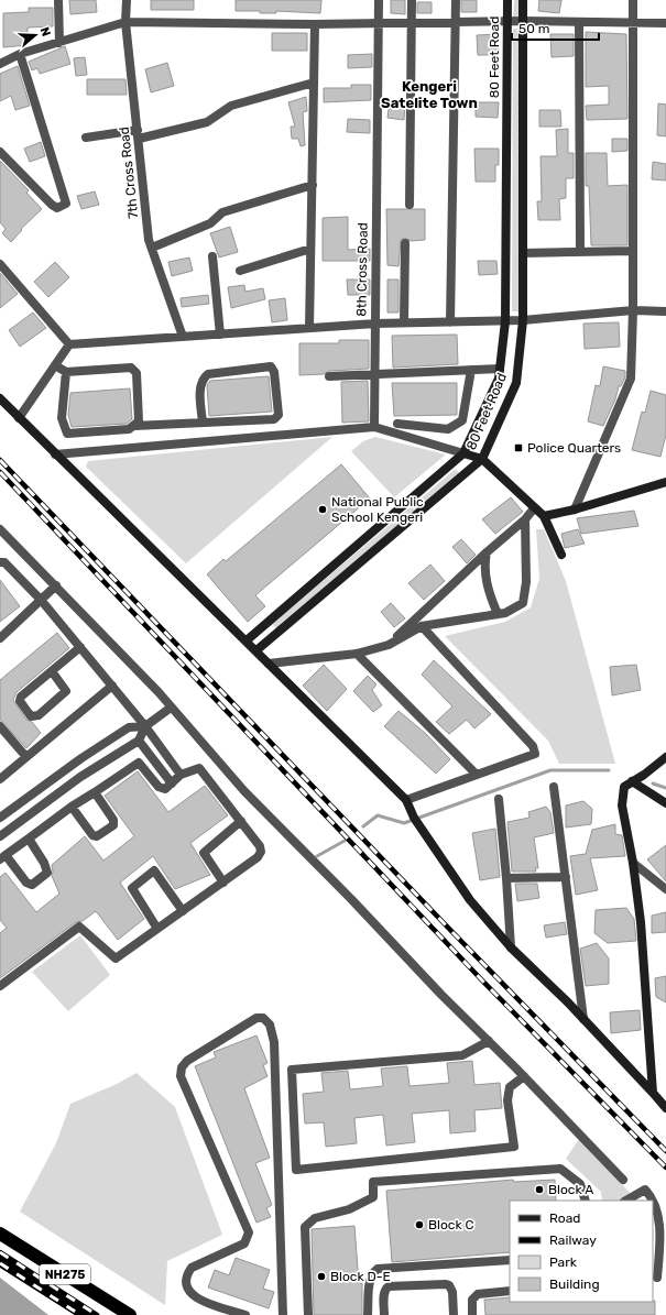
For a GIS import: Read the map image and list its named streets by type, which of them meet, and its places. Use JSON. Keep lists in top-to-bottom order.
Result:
{
  "streets": {
    "highway": ["NH275"],
    "street": ["80 Feet Road", "7th Cross Road", "8th Cross Road"]
  },
  "districts": ["Kengeri Satelite Town"],
  "places": {
    "transit": ["Police Quarters"],
    "other": [
      "National Public School Kengeri",
      "Block A",
      "Block C",
      "Block D-E"
    ]
  },
  "legend": [
    "Road",
    "Railway",
    "Park",
    "Building"
  ],
  "scale_bar": "50 m",
  "north": "right"
}
